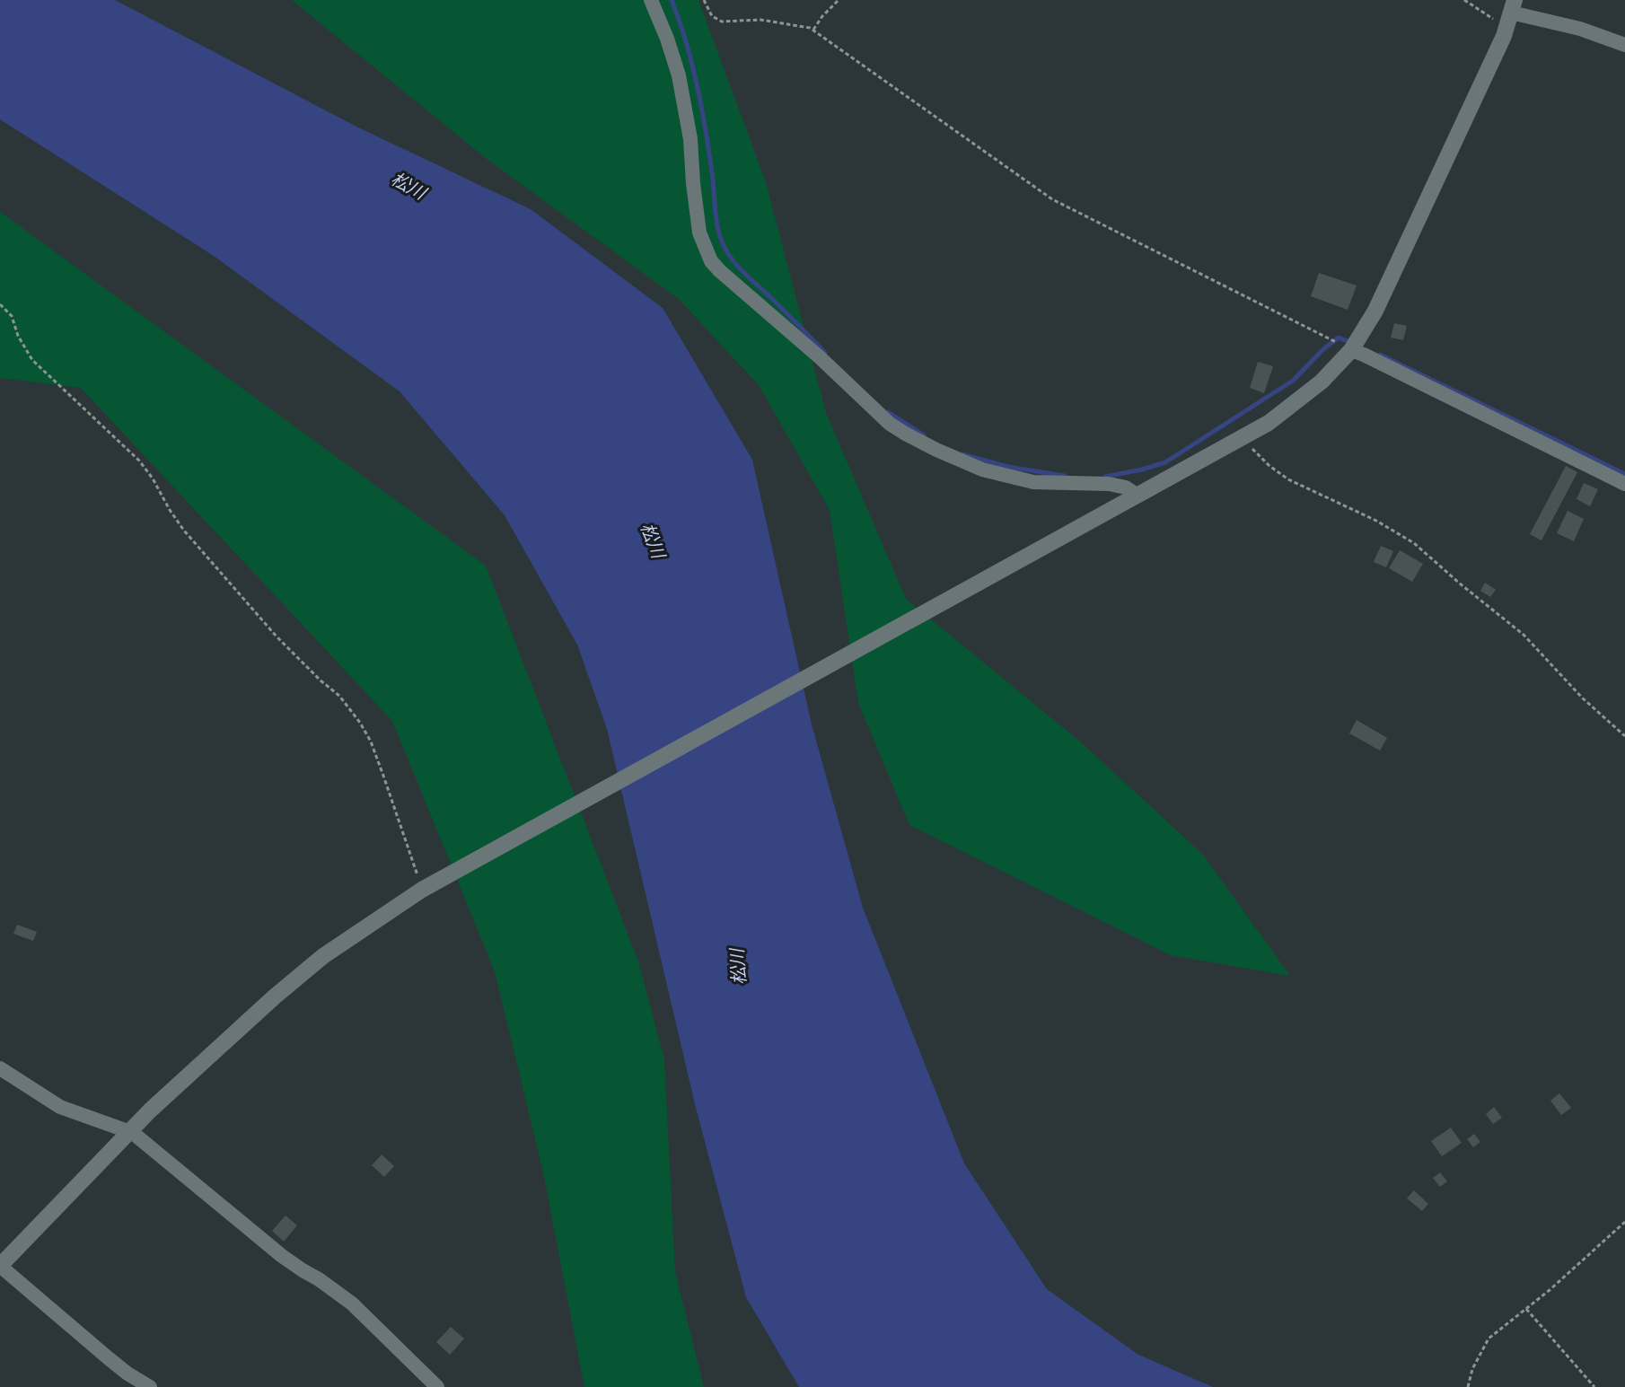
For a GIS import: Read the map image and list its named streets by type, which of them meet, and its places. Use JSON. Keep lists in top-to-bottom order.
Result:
{
  "water": ["松川"]
}
